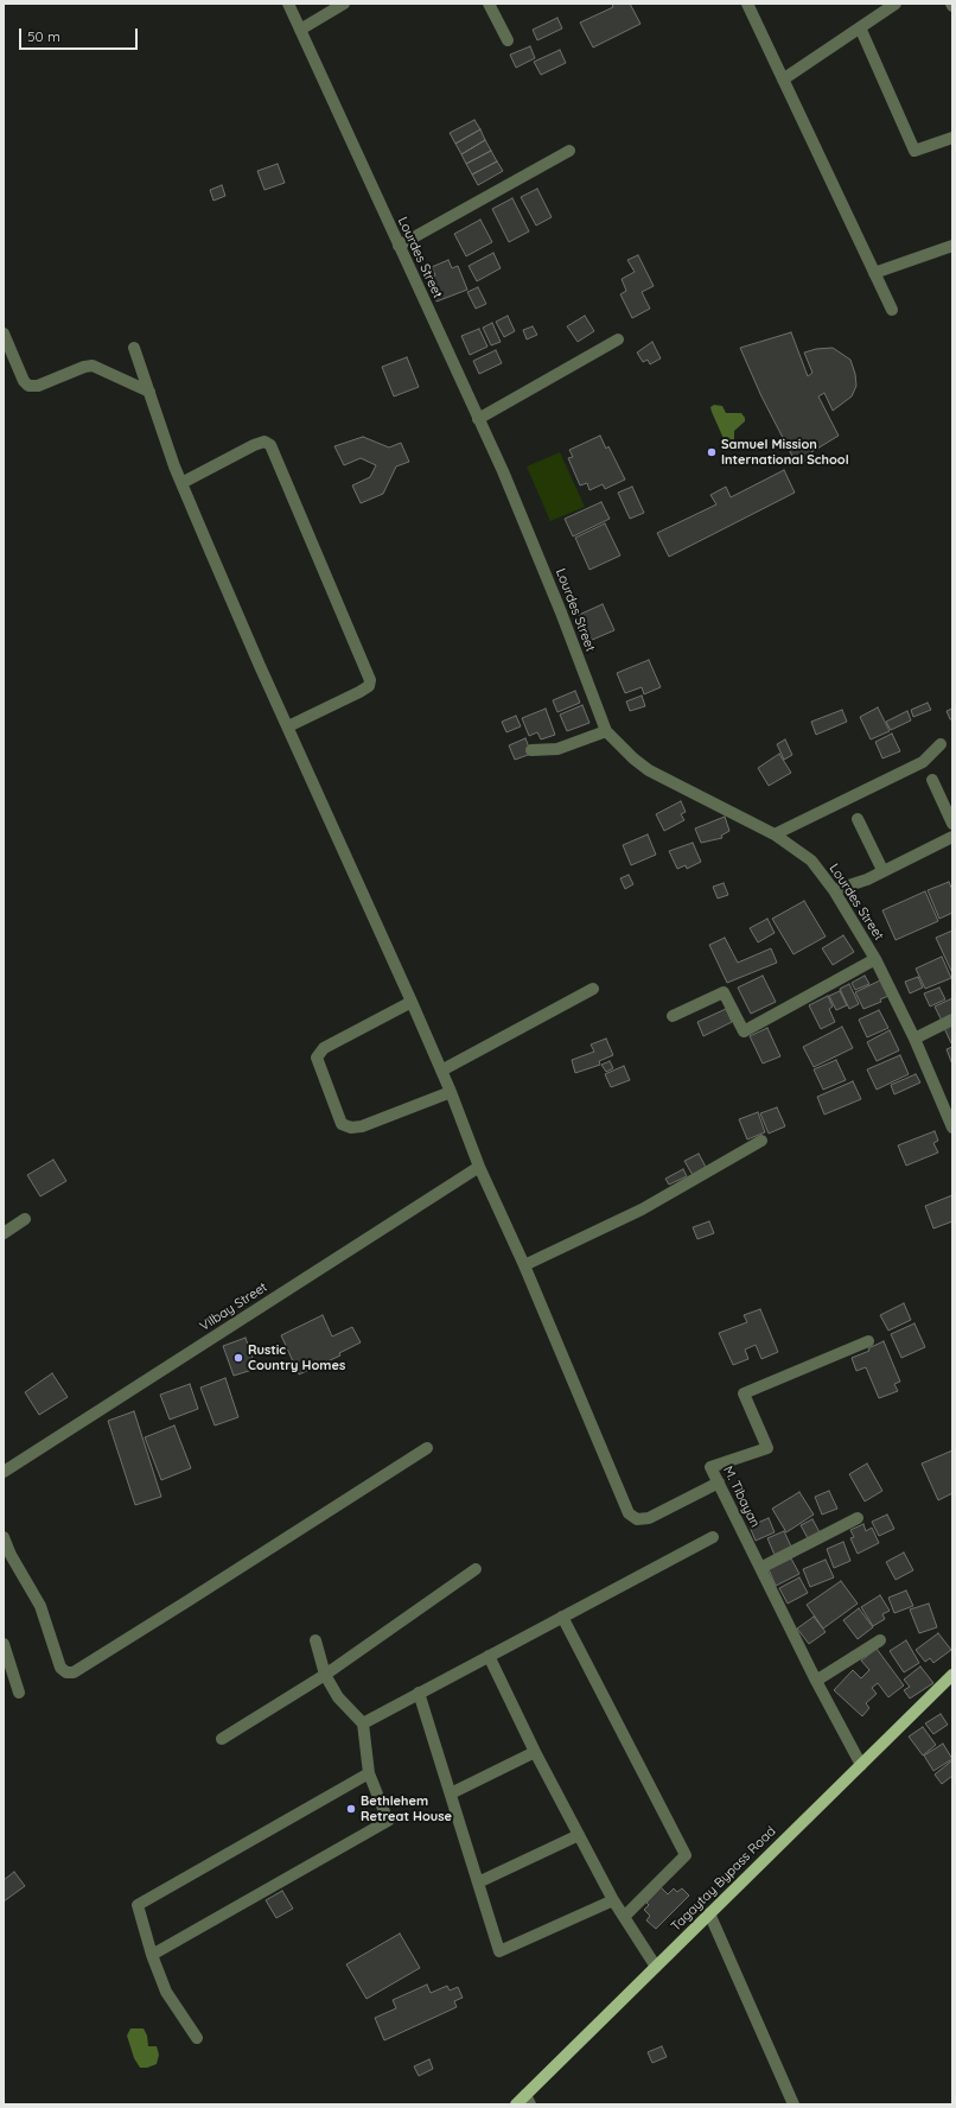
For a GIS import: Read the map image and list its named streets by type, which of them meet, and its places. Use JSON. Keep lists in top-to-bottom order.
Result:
{
  "streets": {
    "main road": ["Tagaytay Bypass Road"],
    "street": ["Lourdes Street", "Vilbay Street", "M. Tibayan"]
  },
  "crossings": [
    ["M. Tibayan", "Tagaytay Bypass Road"]
  ],
  "places": ["Samuel Mission International School", "Rustic Country Homes", "Bethlehem Retreat House"],
  "scale_bar": "50 m"
}
